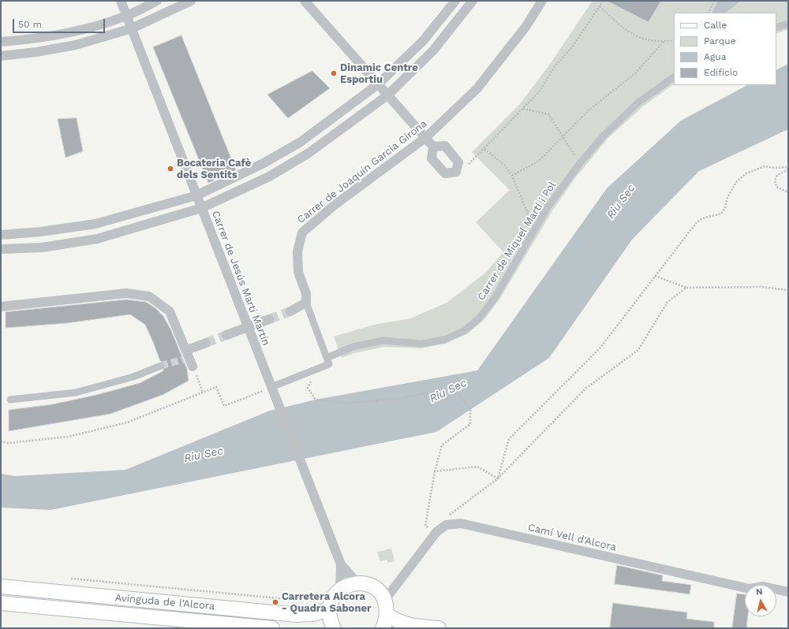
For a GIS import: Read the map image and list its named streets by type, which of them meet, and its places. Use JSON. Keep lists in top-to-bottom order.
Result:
{
  "streets": {
    "main road": ["Avinguda de l'Alcora"],
    "street": [
      "Carrer de Joaquín Garcia Girona",
      "Carrer de Miquel Martí i Pol",
      "Carrer de Jesús Martí Martín",
      "Camí Vell d'Alcora"
    ]
  },
  "crossings": [
    ["Carrer de Joaquín Garcia Girona", "Carrer de Miquel Martí i Pol"],
    ["Carrer de Miquel Martí i Pol", "Carrer de Jesús Martí Martín"]
  ],
  "water": ["Riu Sec"],
  "places": ["Dinamic Centre Esportiu", "Bocateria Cafè dels Sentits", "Carretera Alcora - Quadra Saboner"],
  "legend": [
    "Calle",
    "Parque",
    "Agua",
    "Edificio"
  ],
  "scale_bar": "50 m",
  "north": "top"
}
